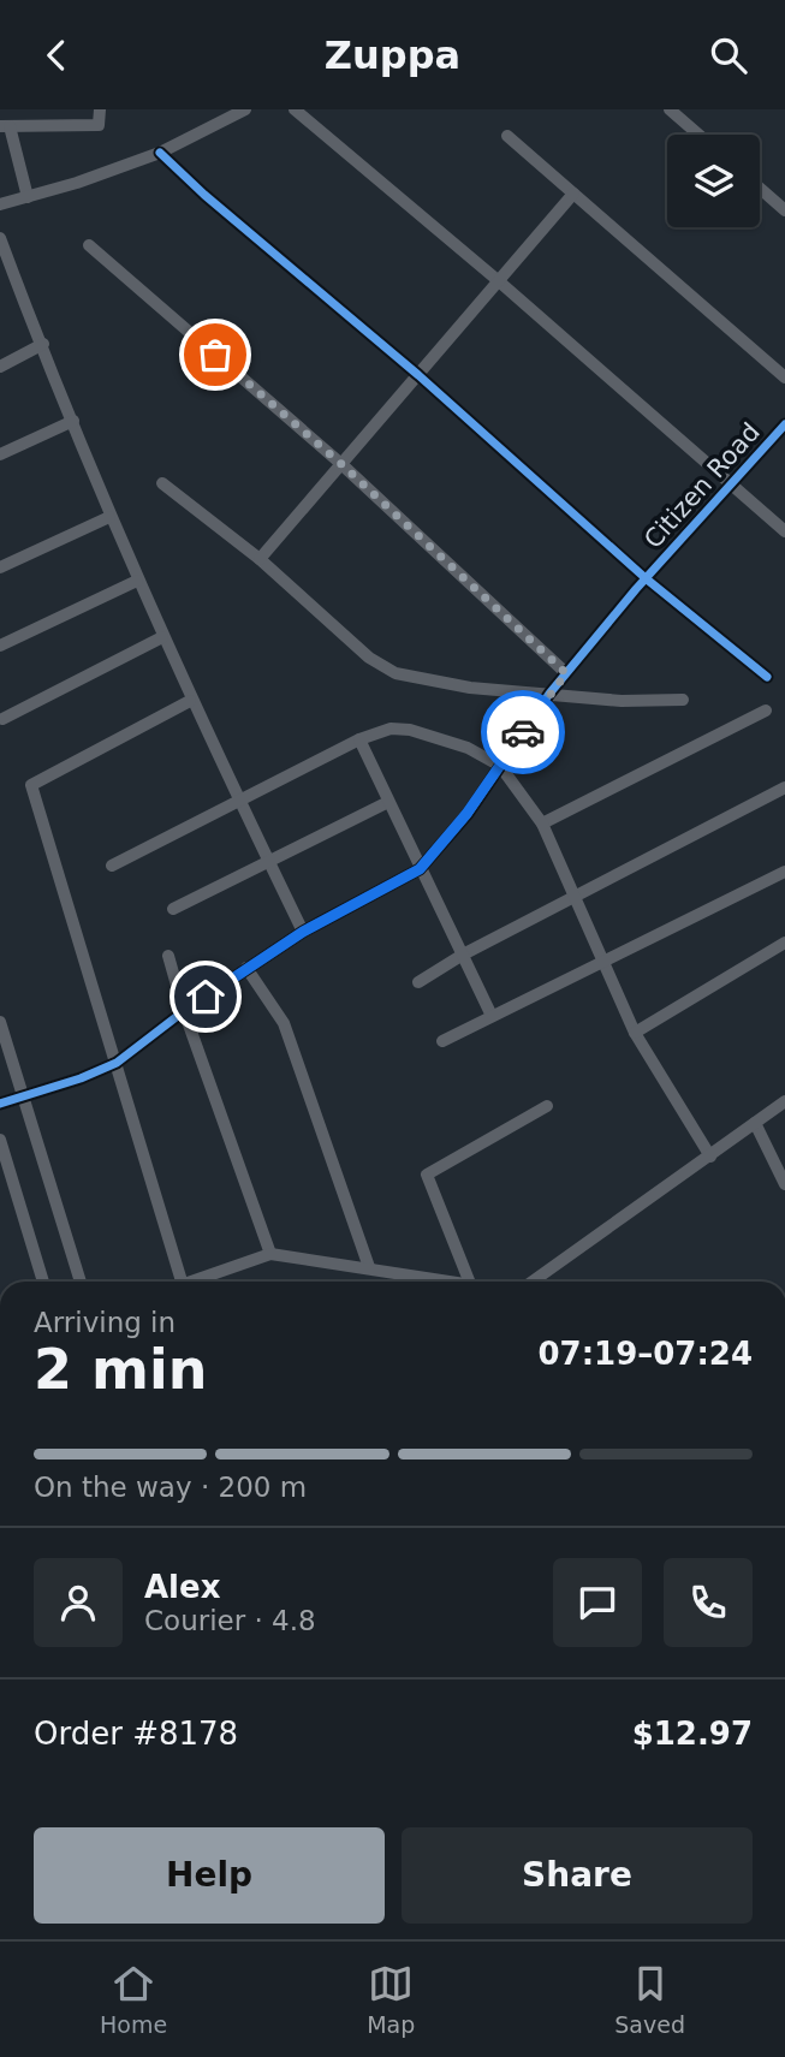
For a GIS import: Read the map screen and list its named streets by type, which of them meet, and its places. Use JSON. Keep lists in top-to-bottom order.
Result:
{
  "streets": {
    "street": ["Citizen Road"]
  },
  "page": {
    "header": "Zuppa",
    "heading": ["2 min", "Arriving in", "07:19–07:24"],
    "panel": [
      "Alex",
      "Courier · 4.8",
      "Order #8178",
      "$12.97"
    ],
    "bar": "On the way · 200 m",
    "buttons": ["Help", "Share"],
    "tabs": ["Home", "Map", "Saved"]
  }
}
